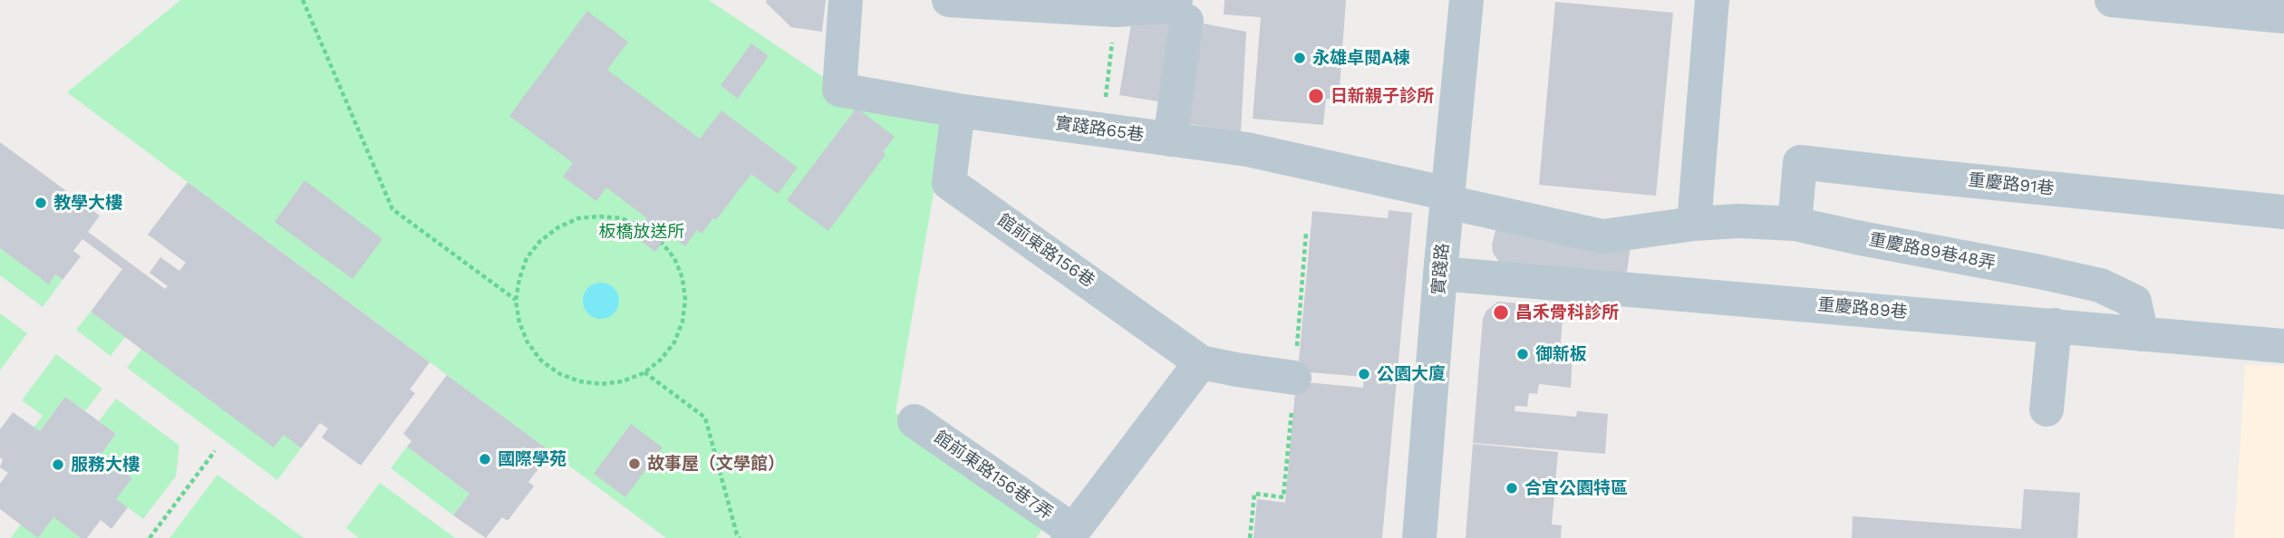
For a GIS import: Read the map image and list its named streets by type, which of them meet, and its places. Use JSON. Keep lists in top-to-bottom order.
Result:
{
  "streets": {
    "street": [
      "實踐路65巷",
      "重慶路91巷",
      "館前東路156巷",
      "重慶路89巷48弄",
      "實踐路",
      "重慶路89巷",
      "館前東路156巷7弄"
    ]
  },
  "crossings": [
    ["實踐路65巷", "館前東路156巷"],
    ["實踐路65巷", "重慶路89巷48弄"],
    ["實踐路65巷", "實踐路"],
    ["重慶路91巷", "重慶路89巷48弄"],
    ["重慶路89巷48弄", "實踐路"],
    ["重慶路89巷48弄", "重慶路89巷"],
    ["實踐路", "重慶路89巷"]
  ],
  "parks": ["板橋放送所"],
  "places": [
    "永雄卓閱A棟",
    "日新親子診所",
    "教學大樓",
    "昌禾骨科診所",
    "御新板",
    "公園大廈",
    "國際學苑",
    "故事屋（文學館）",
    "服務大樓",
    "合宜公園特區"
  ]
}
